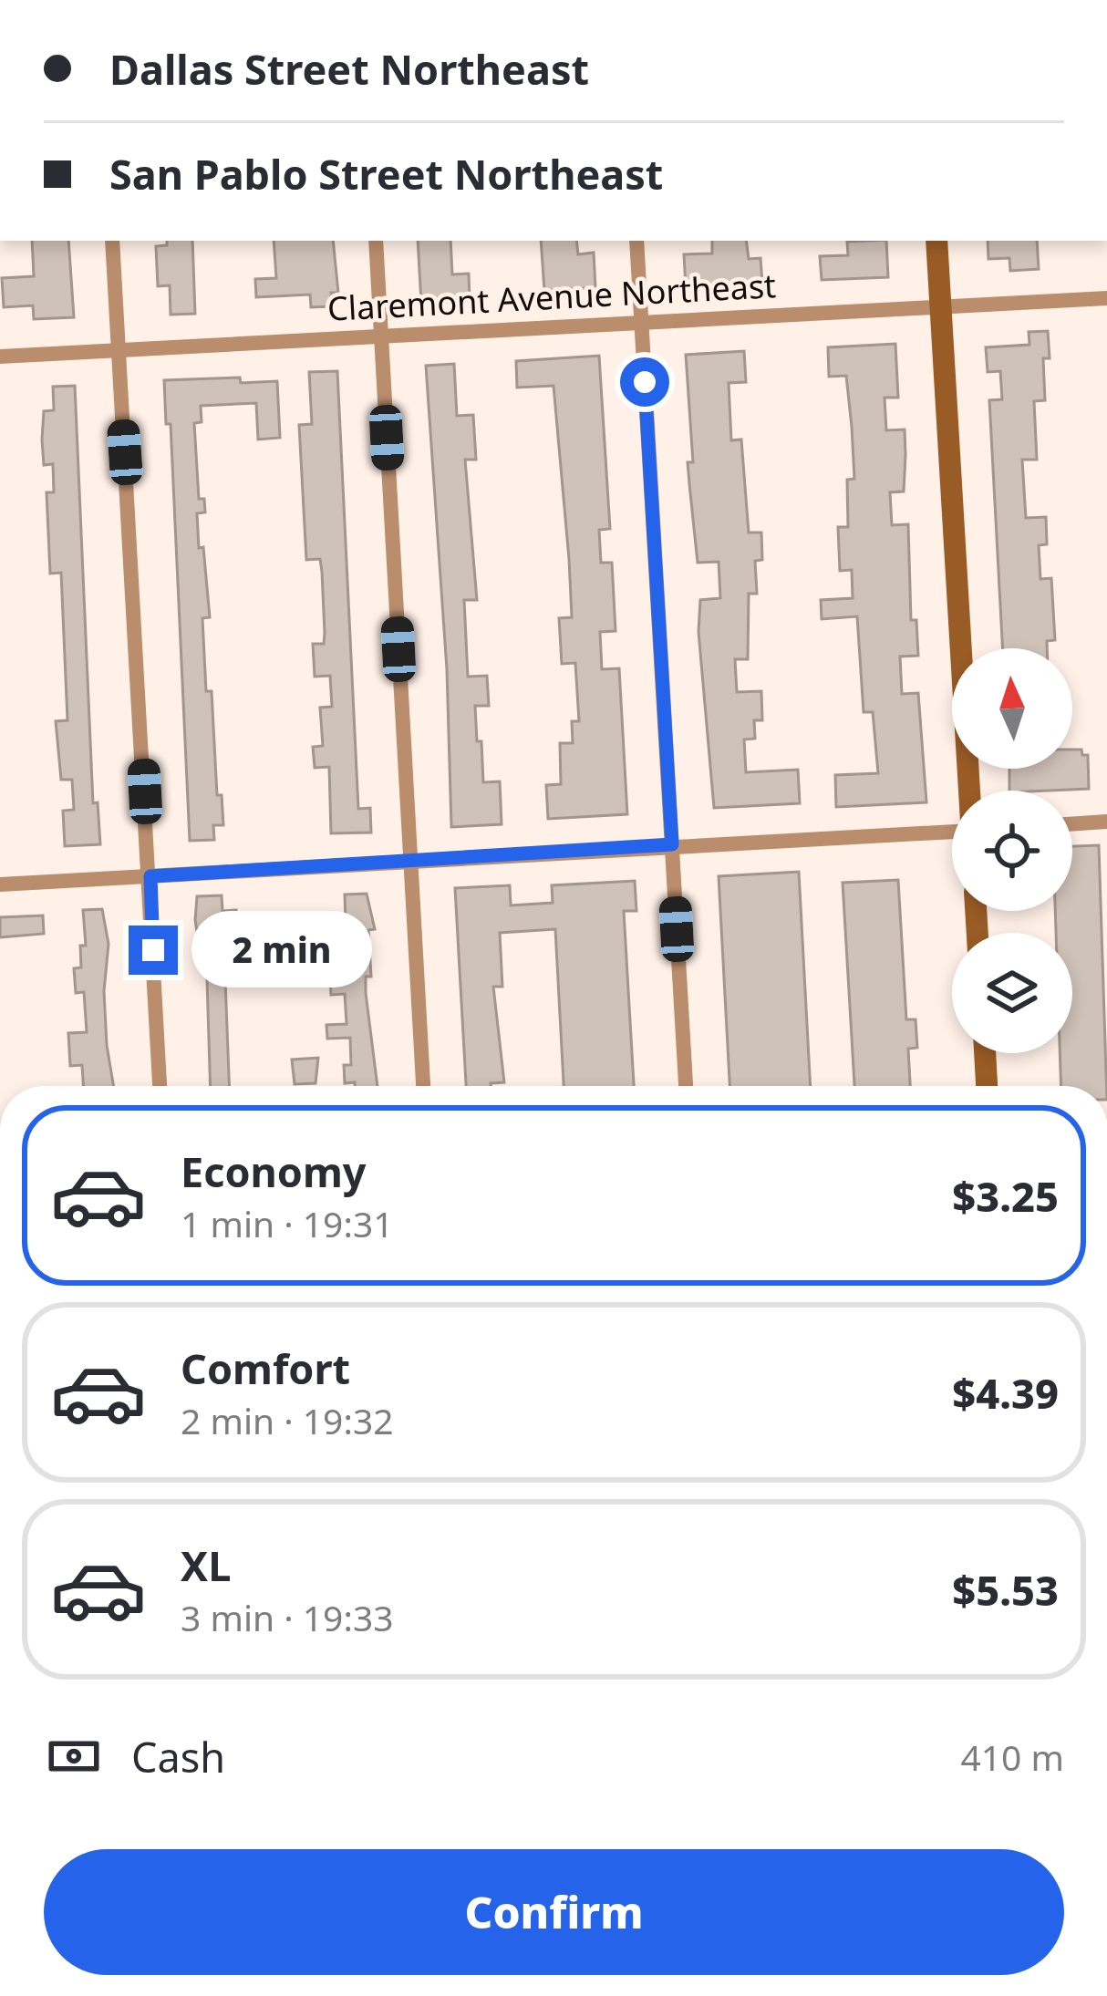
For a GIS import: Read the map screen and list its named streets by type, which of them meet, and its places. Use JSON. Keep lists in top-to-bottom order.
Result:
{
  "streets": {
    "street": ["Claremont Avenue Northeast"]
  },
  "north": "top",
  "page": {
    "banner": ["Dallas Street Northeast", "San Pablo Street Northeast"],
    "bubble": "2 min",
    "list": [
      {
        "name": "Economy",
        "note": "1 min · 19:31",
        "value": "$3.25"
      },
      {
        "name": "Comfort",
        "note": "2 min · 19:32",
        "value": "$4.39"
      },
      {
        "name": "XL",
        "note": "3 min · 19:33",
        "value": "$5.53"
      }
    ],
    "pay": ["Cash", "410 m"],
    "buttons": "Confirm"
  }
}
